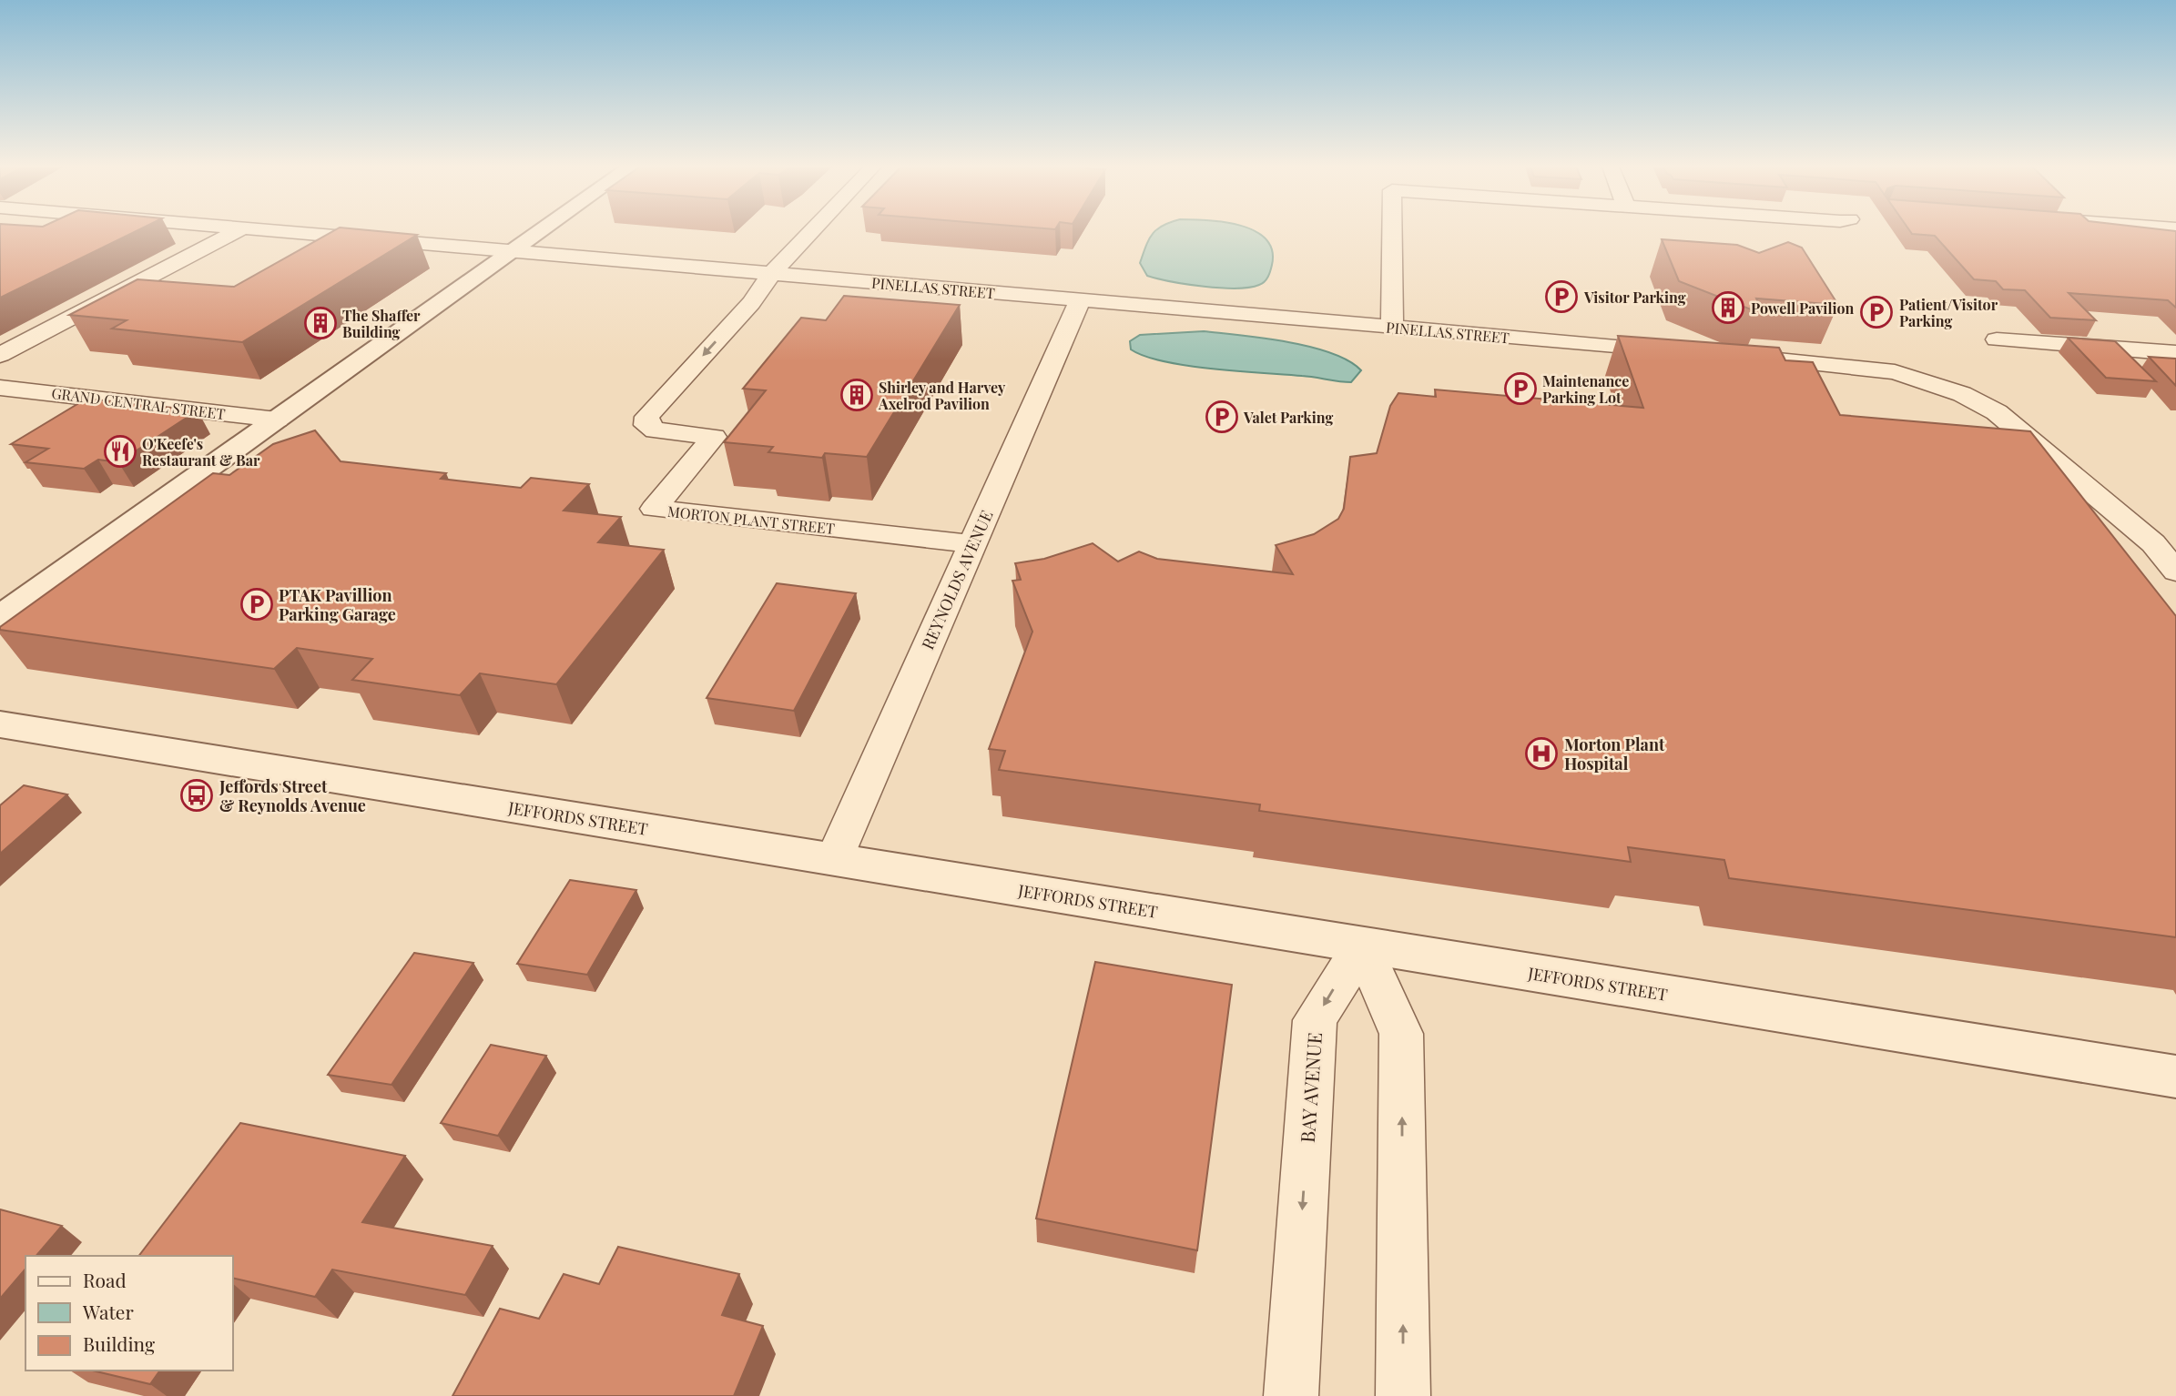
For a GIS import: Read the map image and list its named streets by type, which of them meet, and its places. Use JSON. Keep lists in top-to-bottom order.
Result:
{
  "streets": {
    "street": [
      "PINELLAS STREET",
      "GRAND CENTRAL STREET",
      "MORTON PLANT STREET",
      "REYNOLDS AVENUE",
      "JEFFORDS STREET",
      "BAY AVENUE"
    ]
  },
  "crossings": [
    ["PINELLAS STREET", "MORTON PLANT STREET"],
    ["PINELLAS STREET", "REYNOLDS AVENUE"],
    ["MORTON PLANT STREET", "REYNOLDS AVENUE"],
    ["REYNOLDS AVENUE", "JEFFORDS STREET"],
    ["JEFFORDS STREET", "BAY AVENUE"]
  ],
  "places": {
    "parking": [
      "Visitor Parking",
      "Patient/Visitor Parking",
      "Maintenance Parking Lot",
      "Valet Parking",
      "PTAK Pavillion Parking Garage"
    ],
    "building": ["Powell Pavilion", "The Shaffer Building", "Shirley and Harvey Axelrod Pavilion"],
    "restaurant": ["O'Keefe's Restaurant & Bar"],
    "hospital": ["Morton Plant Hospital"],
    "bus stop": ["Jeffords Street & Reynolds Avenue"]
  },
  "legend": ["Road", "Water", "Building"]
}
